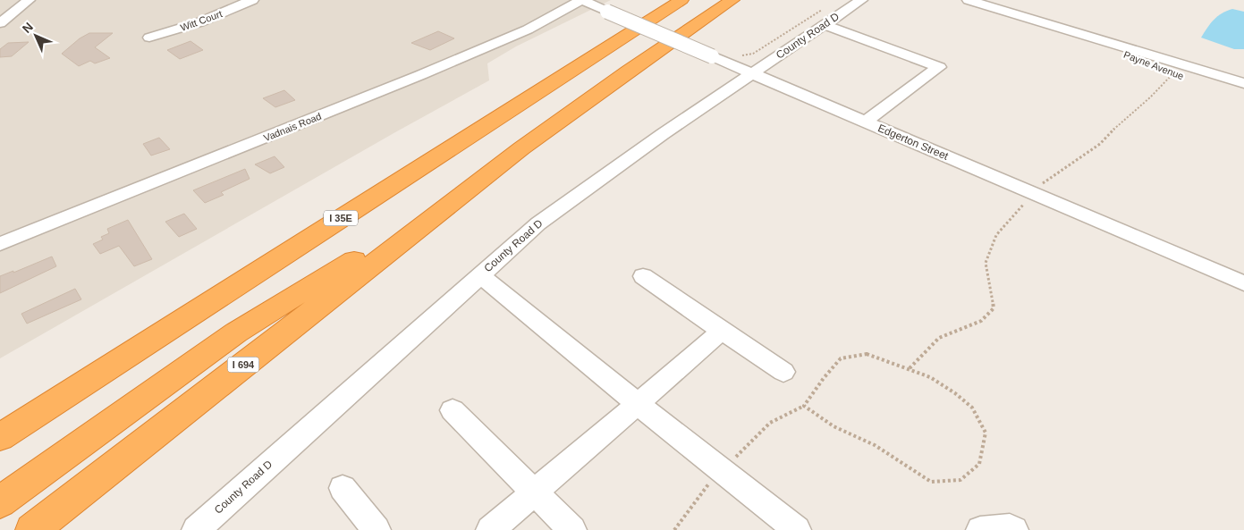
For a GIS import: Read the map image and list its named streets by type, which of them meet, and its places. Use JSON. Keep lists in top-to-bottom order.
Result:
{
  "streets": {
    "highway": ["I 35E", "I 694"],
    "street": [
      "Witt Court",
      "County Road D",
      "Payne Avenue",
      "Vadnais Road",
      "Edgerton Street"
    ]
  },
  "crossings": [
    ["County Road D", "Edgerton Street"],
    ["Vadnais Road", "Edgerton Street"]
  ],
  "north": "top left"
}
